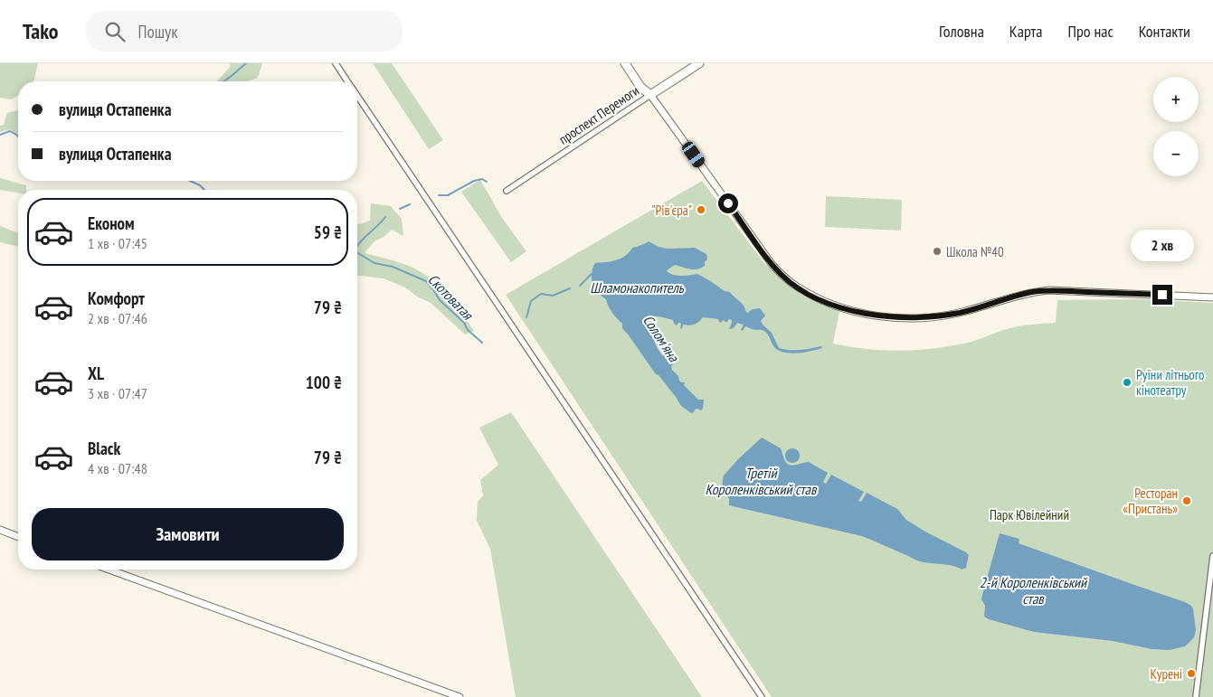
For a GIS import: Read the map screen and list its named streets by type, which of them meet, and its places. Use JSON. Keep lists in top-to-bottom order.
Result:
{
  "streets": {
    "main road": ["проспект Перемоги"]
  },
  "water": [
    "Шламонакопитель",
    "Скотоватая",
    "Солом'яна",
    "Третій Короленківський став",
    "2-й Короленківський став"
  ],
  "parks": ["Парк Ювілейний"],
  "places": [
    "\"Рів'єра\"",
    "Школа №40",
    "Руїни літнього кінотеатру",
    "Ресторан «Пристань»",
    "Курені"
  ],
  "page": {
    "header": "Tako",
    "search": "Пошук",
    "nav": [
      "Головна",
      "Карта",
      "Про нас",
      "Контакти"
    ],
    "map_buttons": ["+", "−"],
    "banner": ["вулиця Остапенка", "вулиця Остапенка"],
    "list": [
      {
        "name": "Економ",
        "note": "1 хв · 07:45",
        "value": "59 ₴"
      },
      {
        "name": "Комфорт",
        "note": "2 хв · 07:46",
        "value": "79 ₴"
      },
      {
        "name": "XL",
        "note": "3 хв · 07:47",
        "value": "100 ₴"
      },
      {
        "name": "Black",
        "note": "4 хв · 07:48",
        "value": "79 ₴"
      }
    ],
    "bubble": "2 хв",
    "buttons": "Замовити"
  }
}
